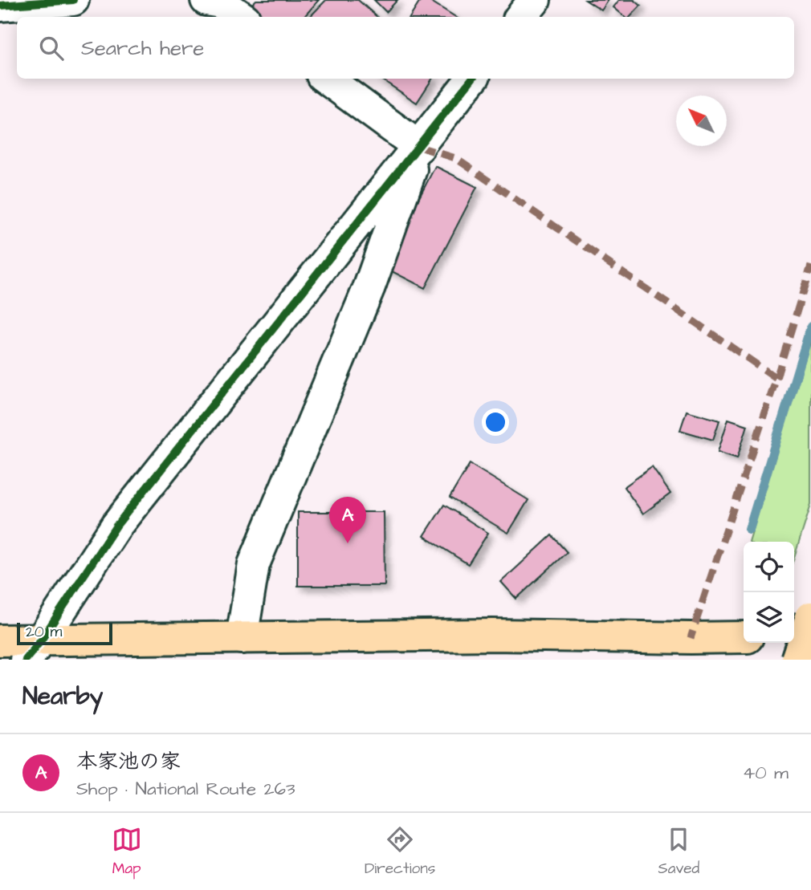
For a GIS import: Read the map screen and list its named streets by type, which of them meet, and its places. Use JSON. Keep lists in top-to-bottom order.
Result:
{
  "scale_bar": "20 m",
  "north": "top left",
  "page": {
    "search": "Search here",
    "pins": "A",
    "scale": "20 m",
    "heading": "Nearby",
    "list": [
      {
        "mark": "A",
        "name": "本家池の家",
        "note": "Shop · National Route 263",
        "value": "40 m"
      }
    ],
    "nav": ["Map", "Directions", "Saved"]
  }
}
